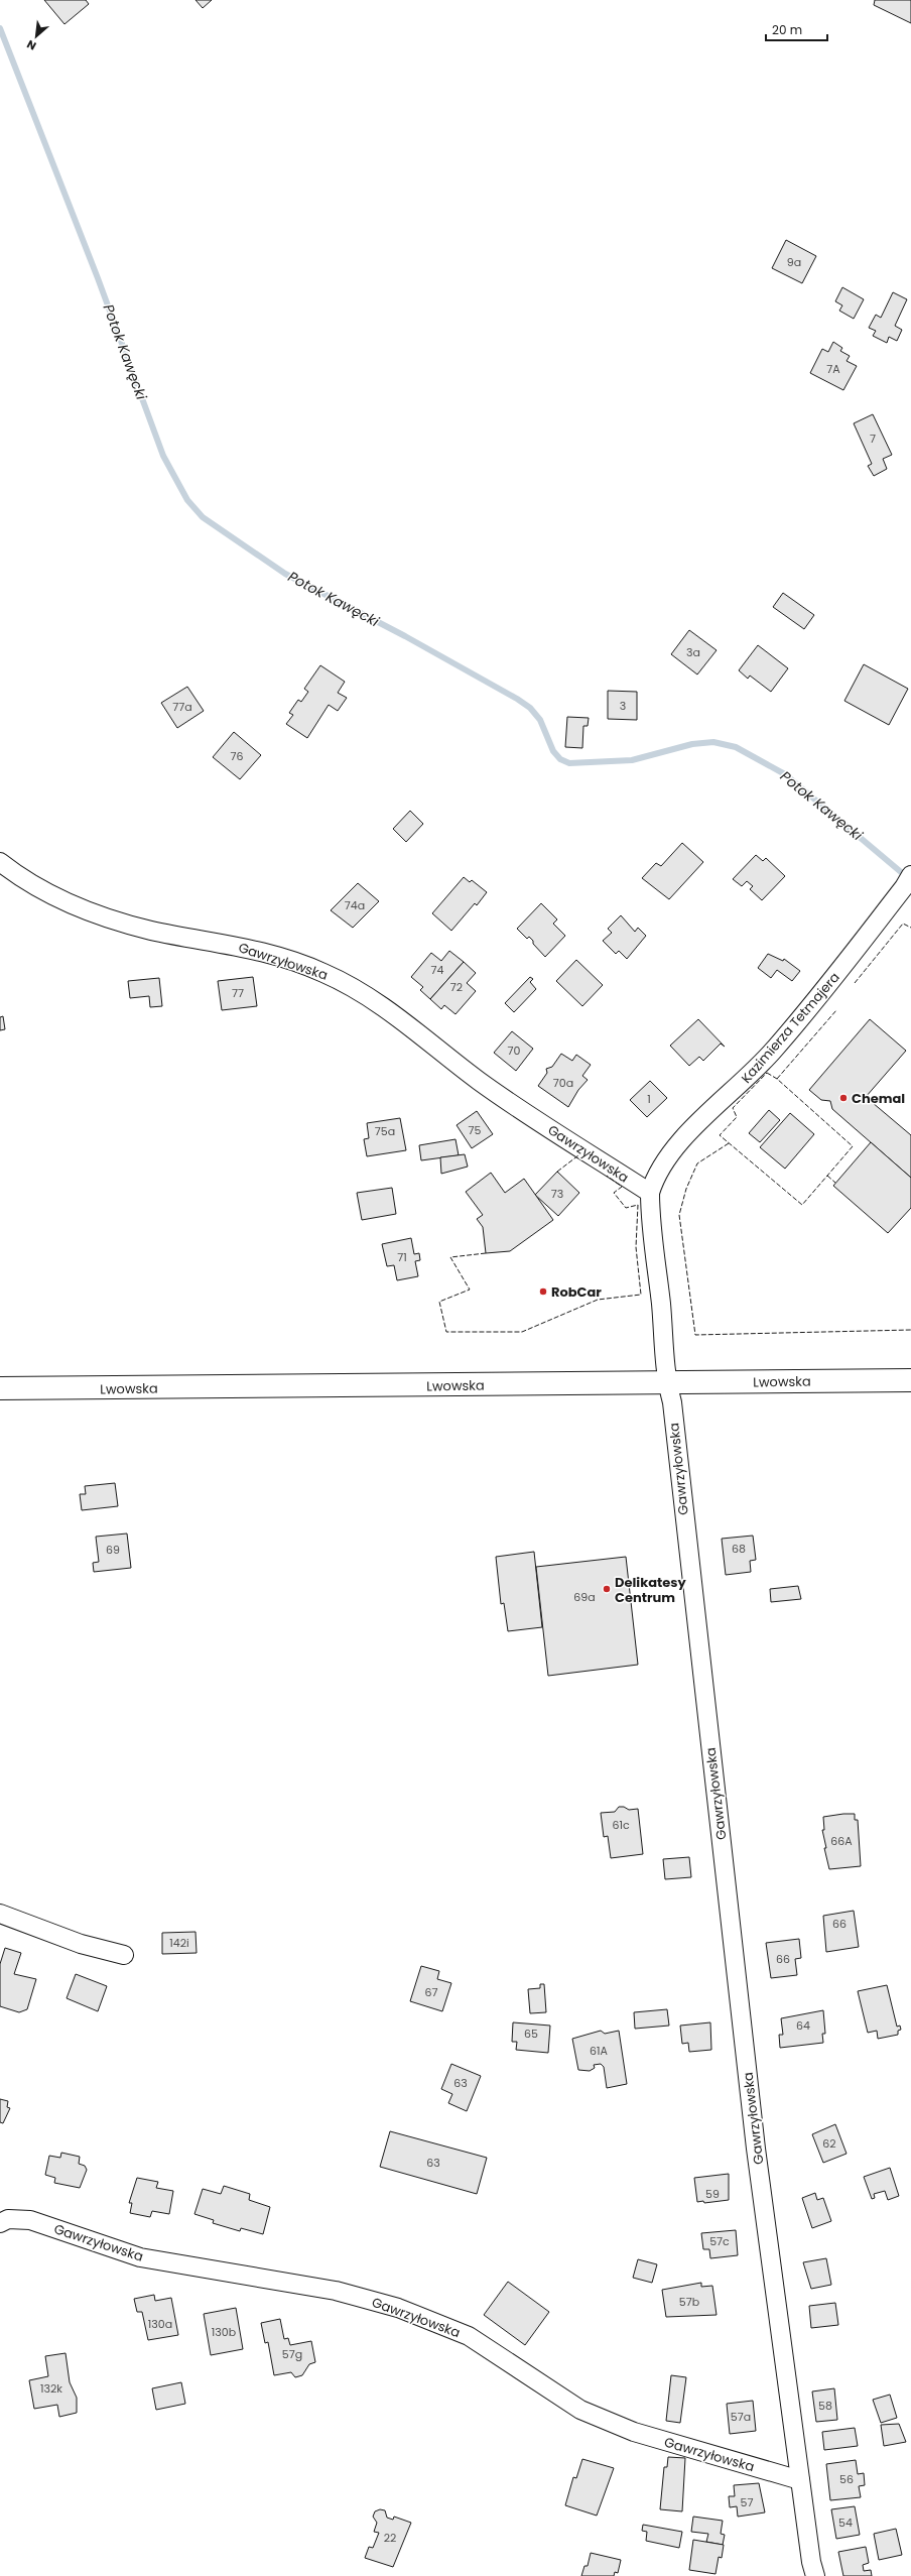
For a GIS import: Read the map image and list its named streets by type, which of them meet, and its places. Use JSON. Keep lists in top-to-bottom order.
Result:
{
  "streets": {
    "main road": ["Lwowska"],
    "street": ["Gawrzyłowska", "Kazimierza Tetmajera"]
  },
  "crossings": [
    ["Gawrzyłowska", "Kazimierza Tetmajera"],
    ["Gawrzyłowska", "Lwowska"]
  ],
  "water": ["Potok Kawęcki"],
  "places": ["Chemal", "RobCar", "Delikatesy Centrum"],
  "house_numbers": [
    "9a",
    "7A",
    "7",
    "3a",
    "3",
    "77a",
    "76",
    "74a",
    "74",
    "72",
    "77",
    "70",
    "70a",
    "1",
    "75",
    "75a",
    "73",
    "71",
    "68",
    "69",
    "69a",
    "61c",
    "66A",
    "66",
    "142i",
    "66",
    "67",
    "64",
    "65",
    "61A",
    "63",
    "62",
    "63",
    "59",
    "57c",
    "57b",
    "130a",
    "130b",
    "57g",
    "132k",
    "58",
    "57a",
    "56",
    "57",
    "54",
    "22"
  ],
  "scale_bar": "20 m",
  "north": "bottom left"
}
